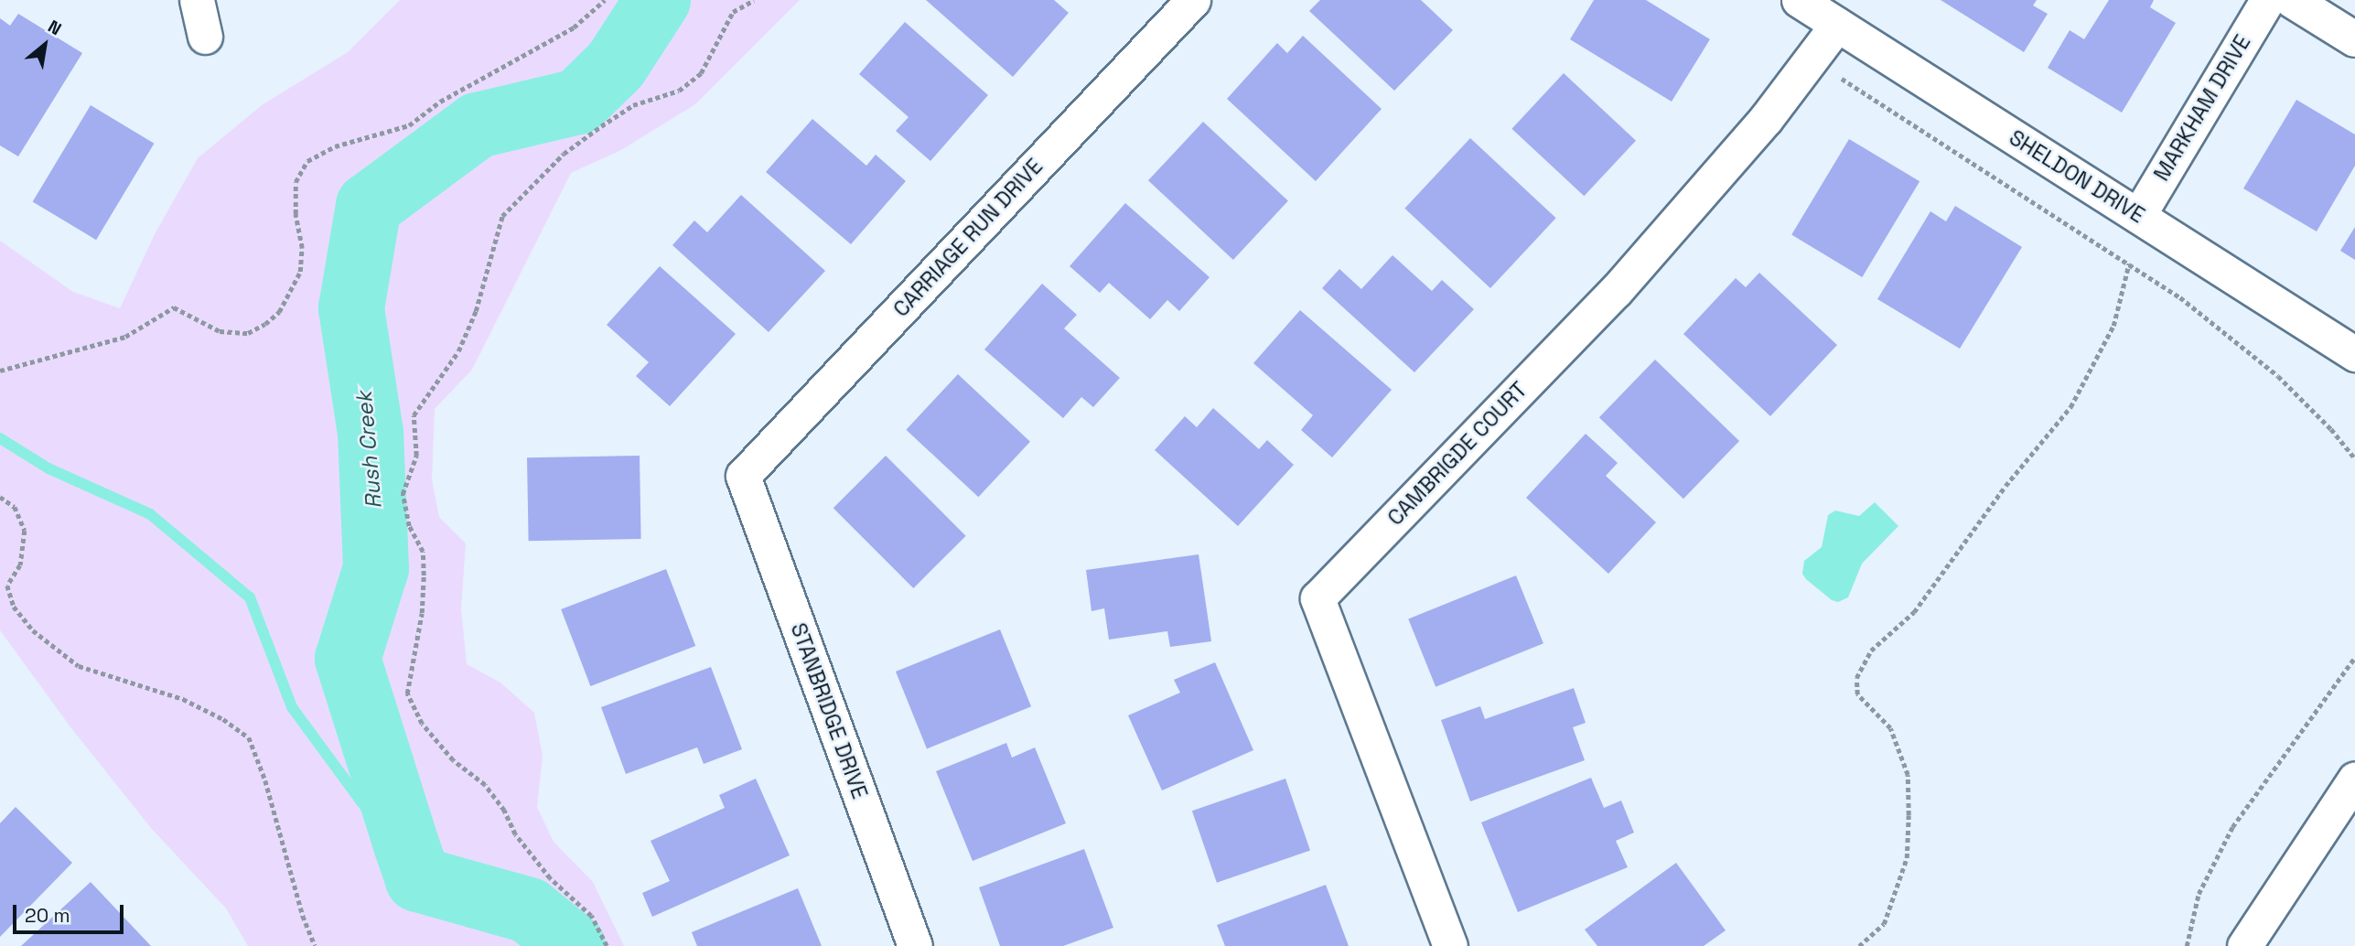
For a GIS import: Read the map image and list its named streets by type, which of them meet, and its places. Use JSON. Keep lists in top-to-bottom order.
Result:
{
  "streets": {
    "street": [
      "MARKHAM DRIVE",
      "SHELDON DRIVE",
      "CARRIAGE RUN DRIVE",
      "CAMBRIGDE COURT",
      "STANBRIDGE DRIVE"
    ]
  },
  "crossings": [
    ["MARKHAM DRIVE", "SHELDON DRIVE"],
    ["SHELDON DRIVE", "CAMBRIGDE COURT"],
    ["CARRIAGE RUN DRIVE", "STANBRIDGE DRIVE"]
  ],
  "water": ["Rush Creek"],
  "scale_bar": "20 m",
  "north": "top right"
}
